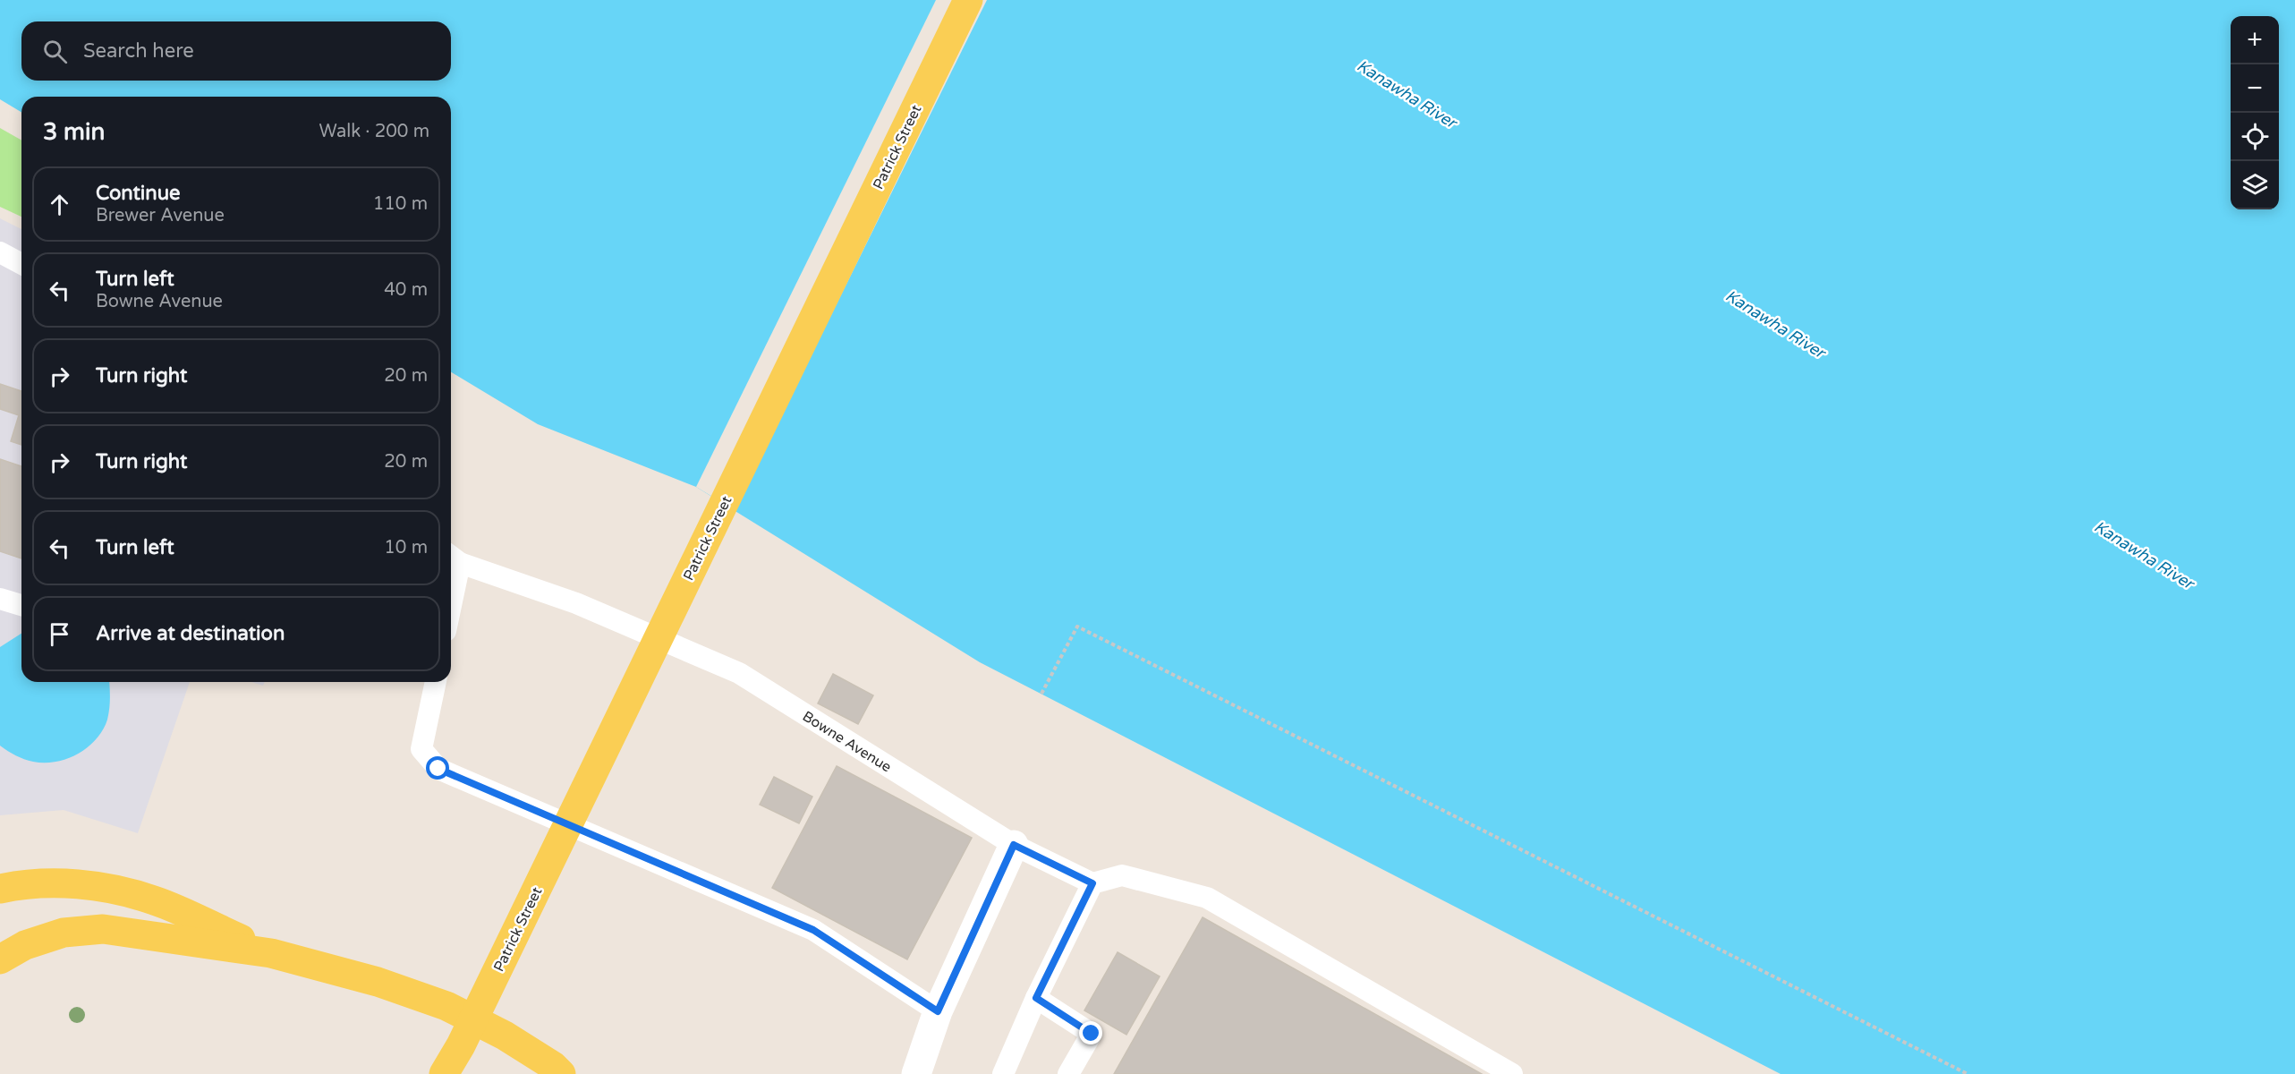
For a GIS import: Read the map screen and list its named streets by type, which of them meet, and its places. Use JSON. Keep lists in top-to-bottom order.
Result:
{
  "streets": {
    "main road": ["Patrick Street"],
    "lane": ["Bowne Avenue"]
  },
  "water": ["Kanawha River"],
  "page": {
    "map_buttons": ["+", "−"],
    "search": "Search here",
    "heading": ["3 min", "Walk · 200 m"],
    "list": [
      ["Continue", "Brewer Avenue", "110 m"],
      ["Turn left", "Bowne Avenue", "40 m"],
      ["Turn right", "20 m"],
      ["Turn right", "20 m"],
      ["Turn left", "10 m"],
      "Arrive at destination"
    ]
  }
}
